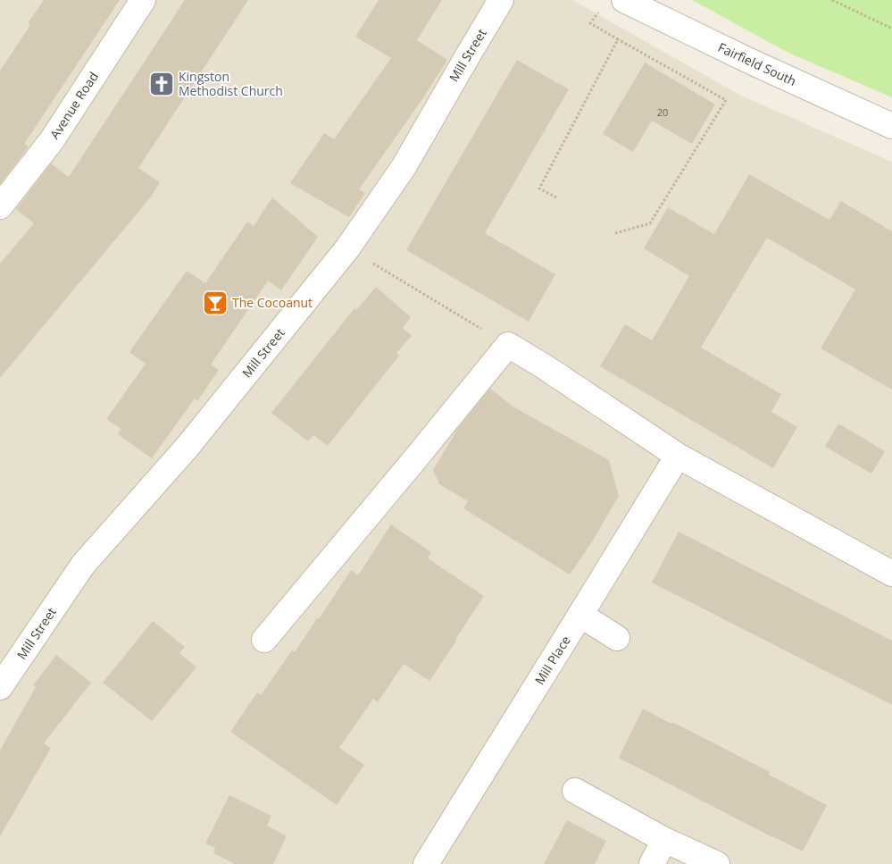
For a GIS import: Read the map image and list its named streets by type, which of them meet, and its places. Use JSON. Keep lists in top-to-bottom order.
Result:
{
  "streets": {
    "street": [
      "Mill Street",
      "Fairfield South",
      "Avenue Road",
      "Mill Place"
    ]
  },
  "places": {
    "church": ["Kingston Methodist Church"],
    "bar": ["The Cocoanut"]
  },
  "house_numbers": ["20"]
}
